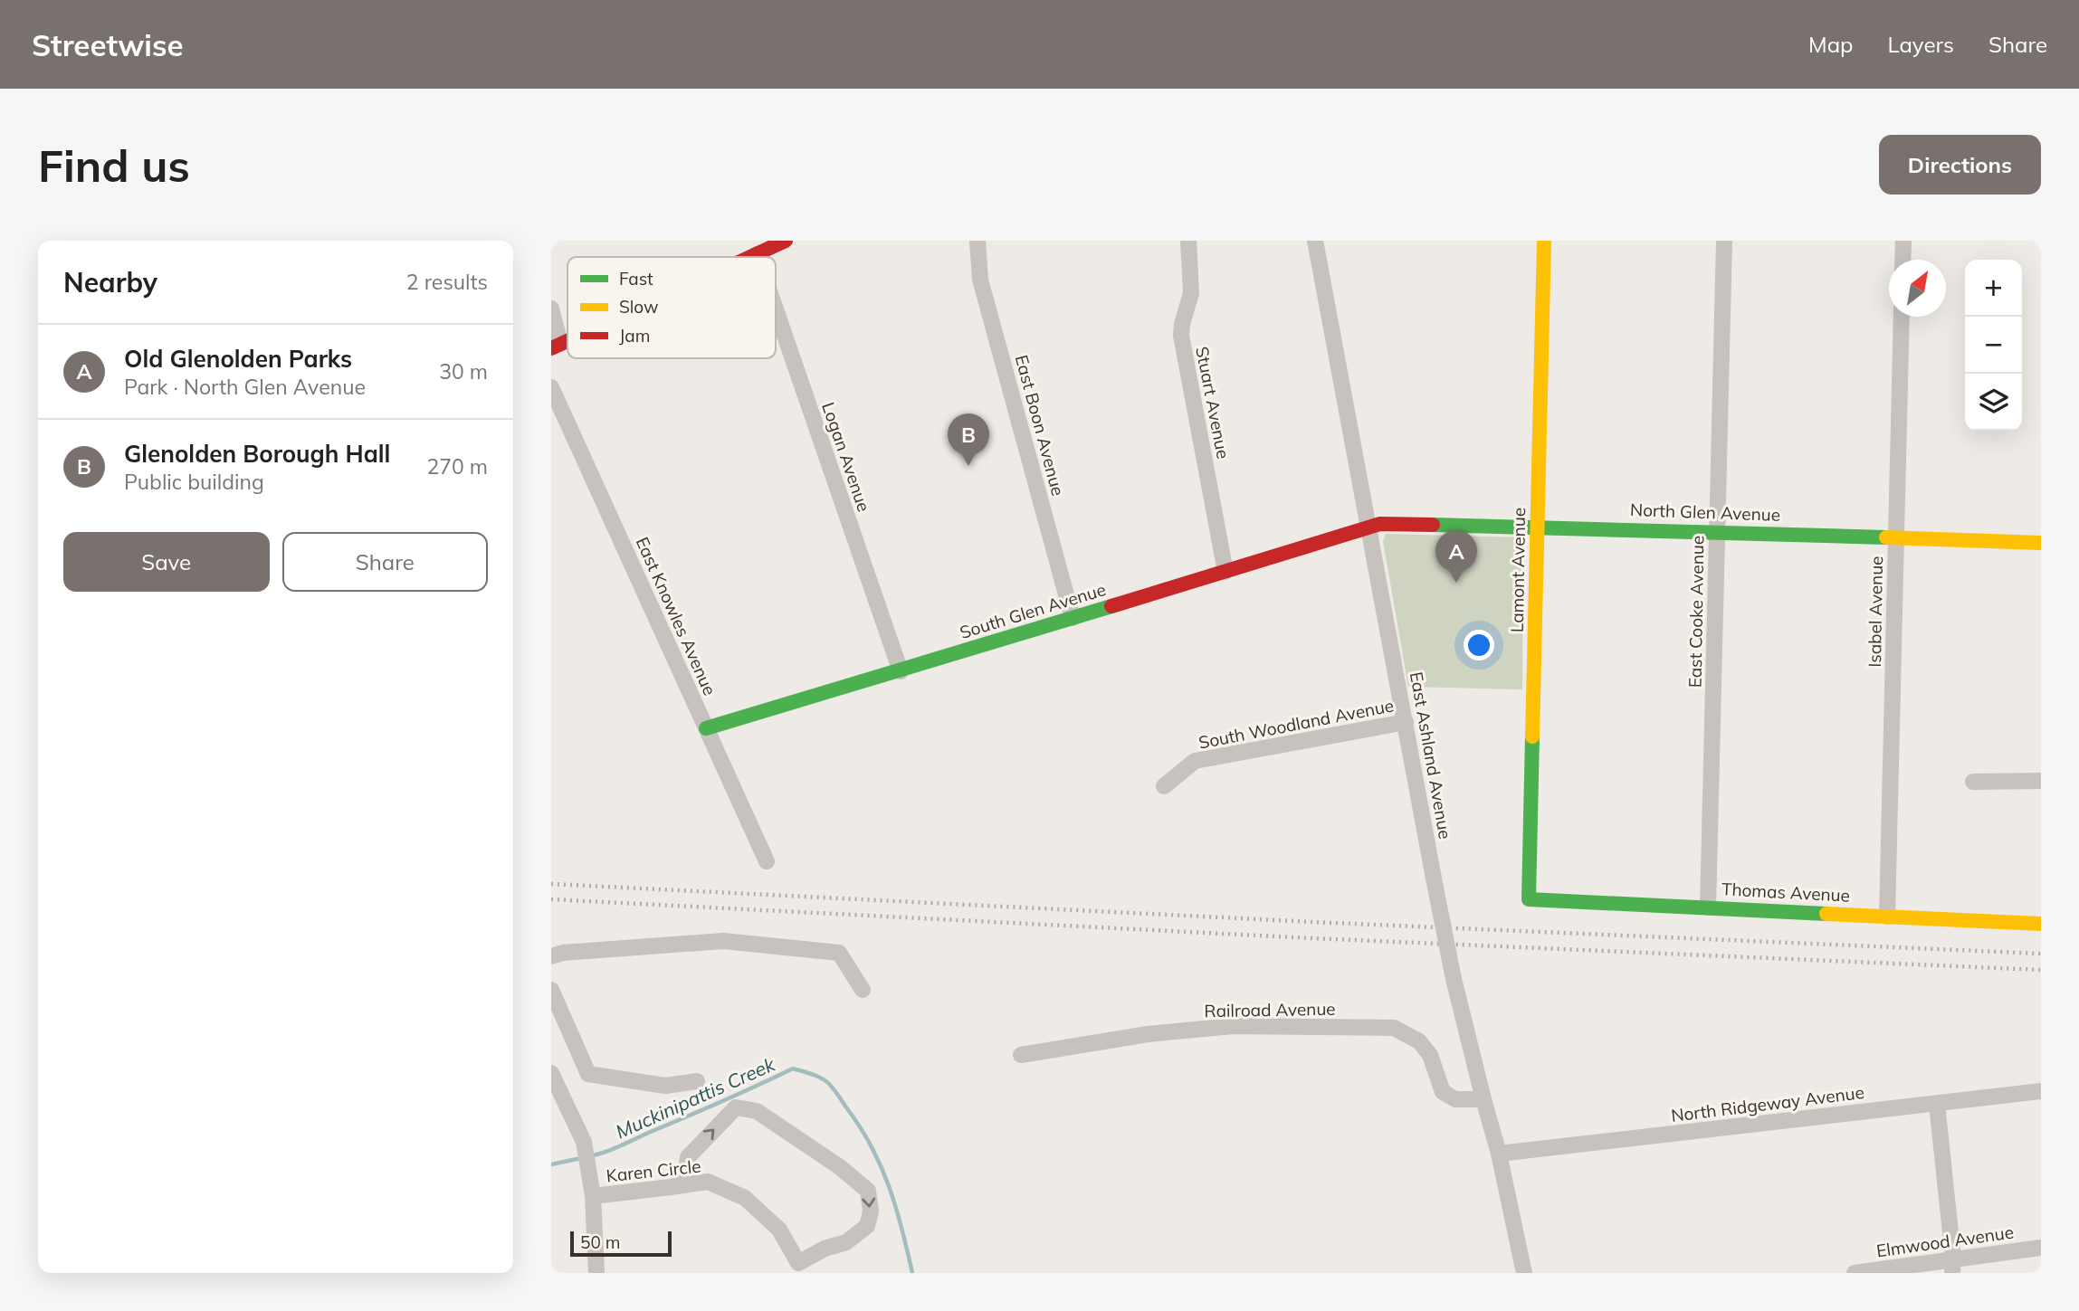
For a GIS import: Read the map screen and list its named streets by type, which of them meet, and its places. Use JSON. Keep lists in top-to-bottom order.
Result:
{
  "streets": {
    "street": [
      "Stuart Avenue",
      "East Boon Avenue",
      "Logan Avenue",
      "North Glen Avenue",
      "Lamont Avenue",
      "South Glen Avenue",
      "East Cooke Avenue",
      "Isabel Avenue",
      "East Knowles Avenue",
      "South Woodland Avenue",
      "East Ashland Avenue",
      "Thomas Avenue",
      "Railroad Avenue",
      "North Ridgeway Avenue",
      "Karen Circle",
      "Elmwood Avenue"
    ]
  },
  "crossings": [
    ["Stuart Avenue", "South Glen Avenue"],
    ["East Boon Avenue", "South Glen Avenue"],
    ["Logan Avenue", "South Glen Avenue"],
    ["North Glen Avenue", "Lamont Avenue"],
    ["North Glen Avenue", "South Glen Avenue"],
    ["North Glen Avenue", "East Cooke Avenue"],
    ["North Glen Avenue", "Isabel Avenue"],
    ["North Glen Avenue", "East Ashland Avenue"],
    ["Lamont Avenue", "Thomas Avenue"],
    ["South Glen Avenue", "East Knowles Avenue"],
    ["South Glen Avenue", "East Ashland Avenue"],
    ["East Cooke Avenue", "Thomas Avenue"],
    ["Isabel Avenue", "Thomas Avenue"],
    ["South Woodland Avenue", "East Ashland Avenue"],
    ["East Ashland Avenue", "Railroad Avenue"],
    ["East Ashland Avenue", "North Ridgeway Avenue"]
  ],
  "water": ["Muckinipattis Creek"],
  "legend": ["Fast", "Slow", "Jam"],
  "scale_bar": "50 m",
  "north": "top right",
  "page": {
    "header": "Streetwise",
    "nav": ["Map", "Layers", "Share"],
    "buttons": [
      "Directions",
      ["Save", "Share"]
    ],
    "title": "Find us",
    "heading": ["Nearby", "2 results"],
    "map_buttons": ["+", "−"],
    "list": [
      {
        "mark": "A",
        "name": "Old Glenolden Parks",
        "note": "Park · North Glen Avenue",
        "value": "30 m"
      },
      {
        "mark": "B",
        "name": "Glenolden Borough Hall",
        "note": "Public building",
        "value": "270 m"
      }
    ],
    "pins": ["B", "A"],
    "scale": "50 m"
  }
}
